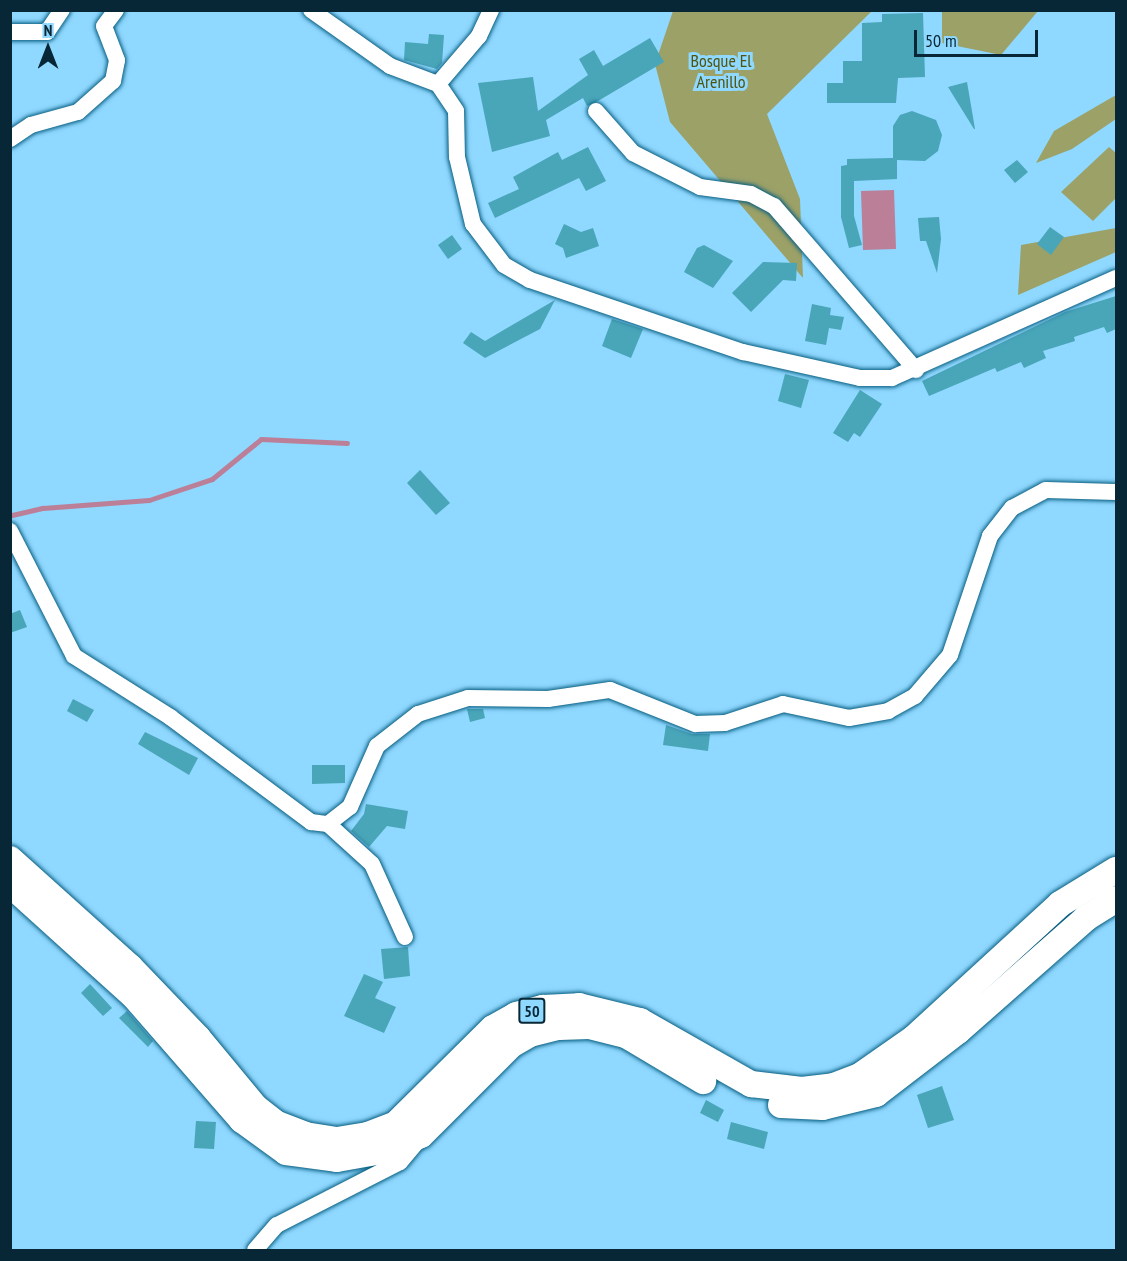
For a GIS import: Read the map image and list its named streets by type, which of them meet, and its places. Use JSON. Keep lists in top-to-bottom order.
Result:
{
  "streets": {
    "highway": ["50"]
  },
  "parks": ["Bosque El Arenillo"],
  "scale_bar": "50 m",
  "north": "top"
}
